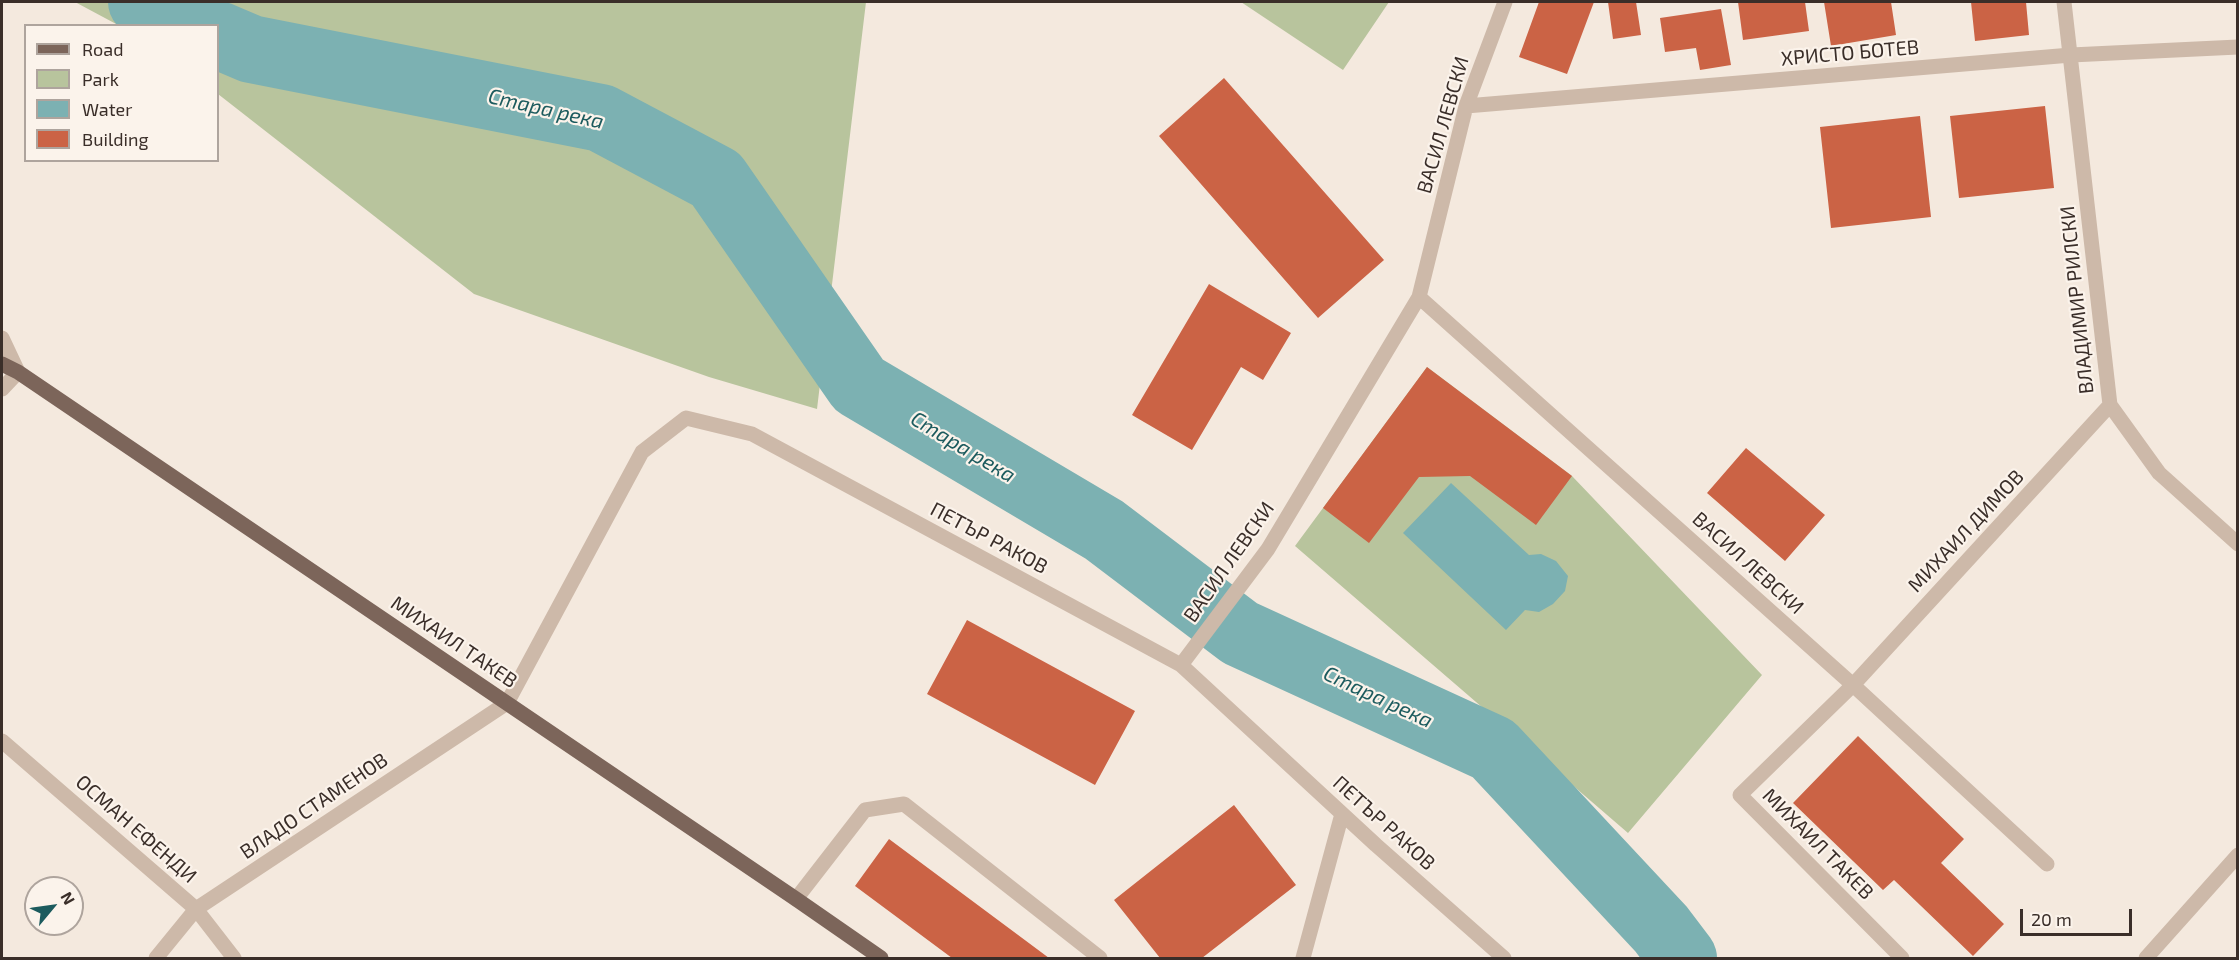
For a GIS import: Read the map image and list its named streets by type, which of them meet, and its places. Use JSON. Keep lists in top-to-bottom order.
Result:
{
  "streets": {
    "main road": ["МИХАИЛ ТАКЕВ"],
    "street": [
      "ХРИСТО БОТЕВ",
      "ВАСИЛ ЛЕВСКИ",
      "ВЛАДИМИР РИЛСКИ",
      "МИХАИЛ ДИМОВ",
      "ПЕТЪР РАКОВ",
      "ВЛАДО СТАМЕНОВ",
      "ОСМАН ЕФЕНДИ"
    ]
  },
  "crossings": [
    ["ХРИСТО БОТЕВ", "ВАСИЛ ЛЕВСКИ"],
    ["ХРИСТО БОТЕВ", "ВЛАДИМИР РИЛСКИ"],
    ["ВАСИЛ ЛЕВСКИ", "МИХАИЛ ДИМОВ"],
    ["ВАСИЛ ЛЕВСКИ", "ПЕТЪР РАКОВ"],
    ["ВАСИЛ ЛЕВСКИ", "МИХАИЛ ТАКЕВ"],
    ["ВЛАДИМИР РИЛСКИ", "МИХАИЛ ДИМОВ"],
    ["МИХАИЛ ДИМОВ", "МИХАИЛ ТАКЕВ"],
    ["ПЕТЪР РАКОВ", "МИХАИЛ ТАКЕВ"],
    ["ПЕТЪР РАКОВ", "ВЛАДО СТАМЕНОВ"],
    ["МИХАИЛ ТАКЕВ", "ВЛАДО СТАМЕНОВ"],
    ["ВЛАДО СТАМЕНОВ", "ОСМАН ЕФЕНДИ"]
  ],
  "water": ["Стара река"],
  "legend": [
    "Road",
    "Park",
    "Water",
    "Building"
  ],
  "scale_bar": "20 m",
  "north": "top right"
}
